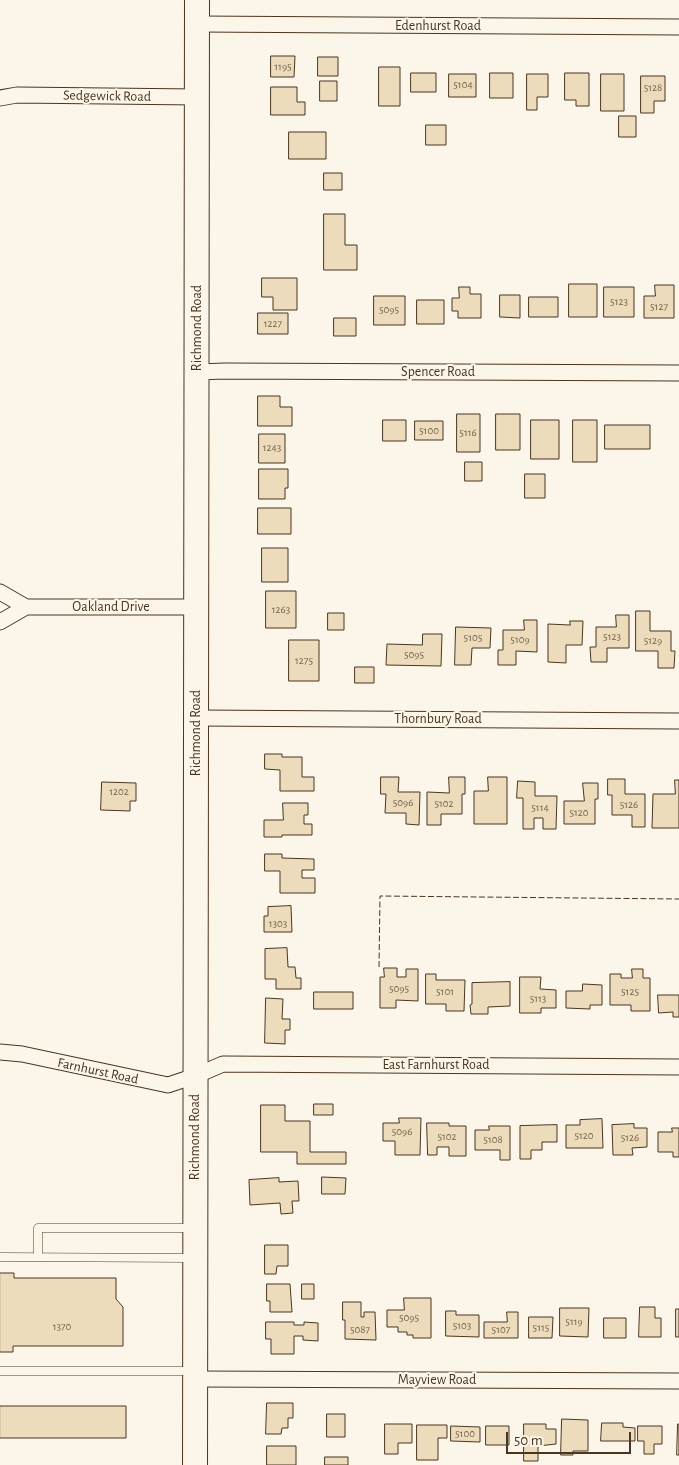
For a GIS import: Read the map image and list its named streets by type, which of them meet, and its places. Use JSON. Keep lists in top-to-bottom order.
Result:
{
  "streets": {
    "main road": ["Richmond Road"],
    "street": [
      "Edenhurst Road",
      "Sedgewick Road",
      "Spencer Road",
      "Oakland Drive",
      "Thornbury Road",
      "East Farnhurst Road",
      "Farnhurst Road",
      "Mayview Road"
    ]
  },
  "crossings": [
    ["Edenhurst Road", "Richmond Road"],
    ["Sedgewick Road", "Richmond Road"],
    ["Richmond Road", "Spencer Road"],
    ["Richmond Road", "Oakland Drive"],
    ["Richmond Road", "Thornbury Road"],
    ["Richmond Road", "East Farnhurst Road"],
    ["Richmond Road", "Farnhurst Road"],
    ["Richmond Road", "Mayview Road"],
    ["East Farnhurst Road", "Farnhurst Road"]
  ],
  "house_numbers": [
    "1195",
    "5104",
    "5128",
    "5123",
    "5127",
    "5095",
    "1227",
    "5100",
    "5116",
    "1243",
    "1263",
    "5123",
    "5105",
    "5109",
    "5129",
    "5095",
    "1275",
    "1202",
    "5096",
    "5102",
    "5126",
    "5114",
    "5120",
    "1303",
    "5095",
    "5101",
    "5125",
    "5113",
    "5096",
    "5120",
    "5102",
    "5126",
    "5108",
    "5095",
    "5119",
    "5103",
    "1370",
    "5115",
    "5087",
    "5107",
    "5100"
  ],
  "scale_bar": "50 m"
}
